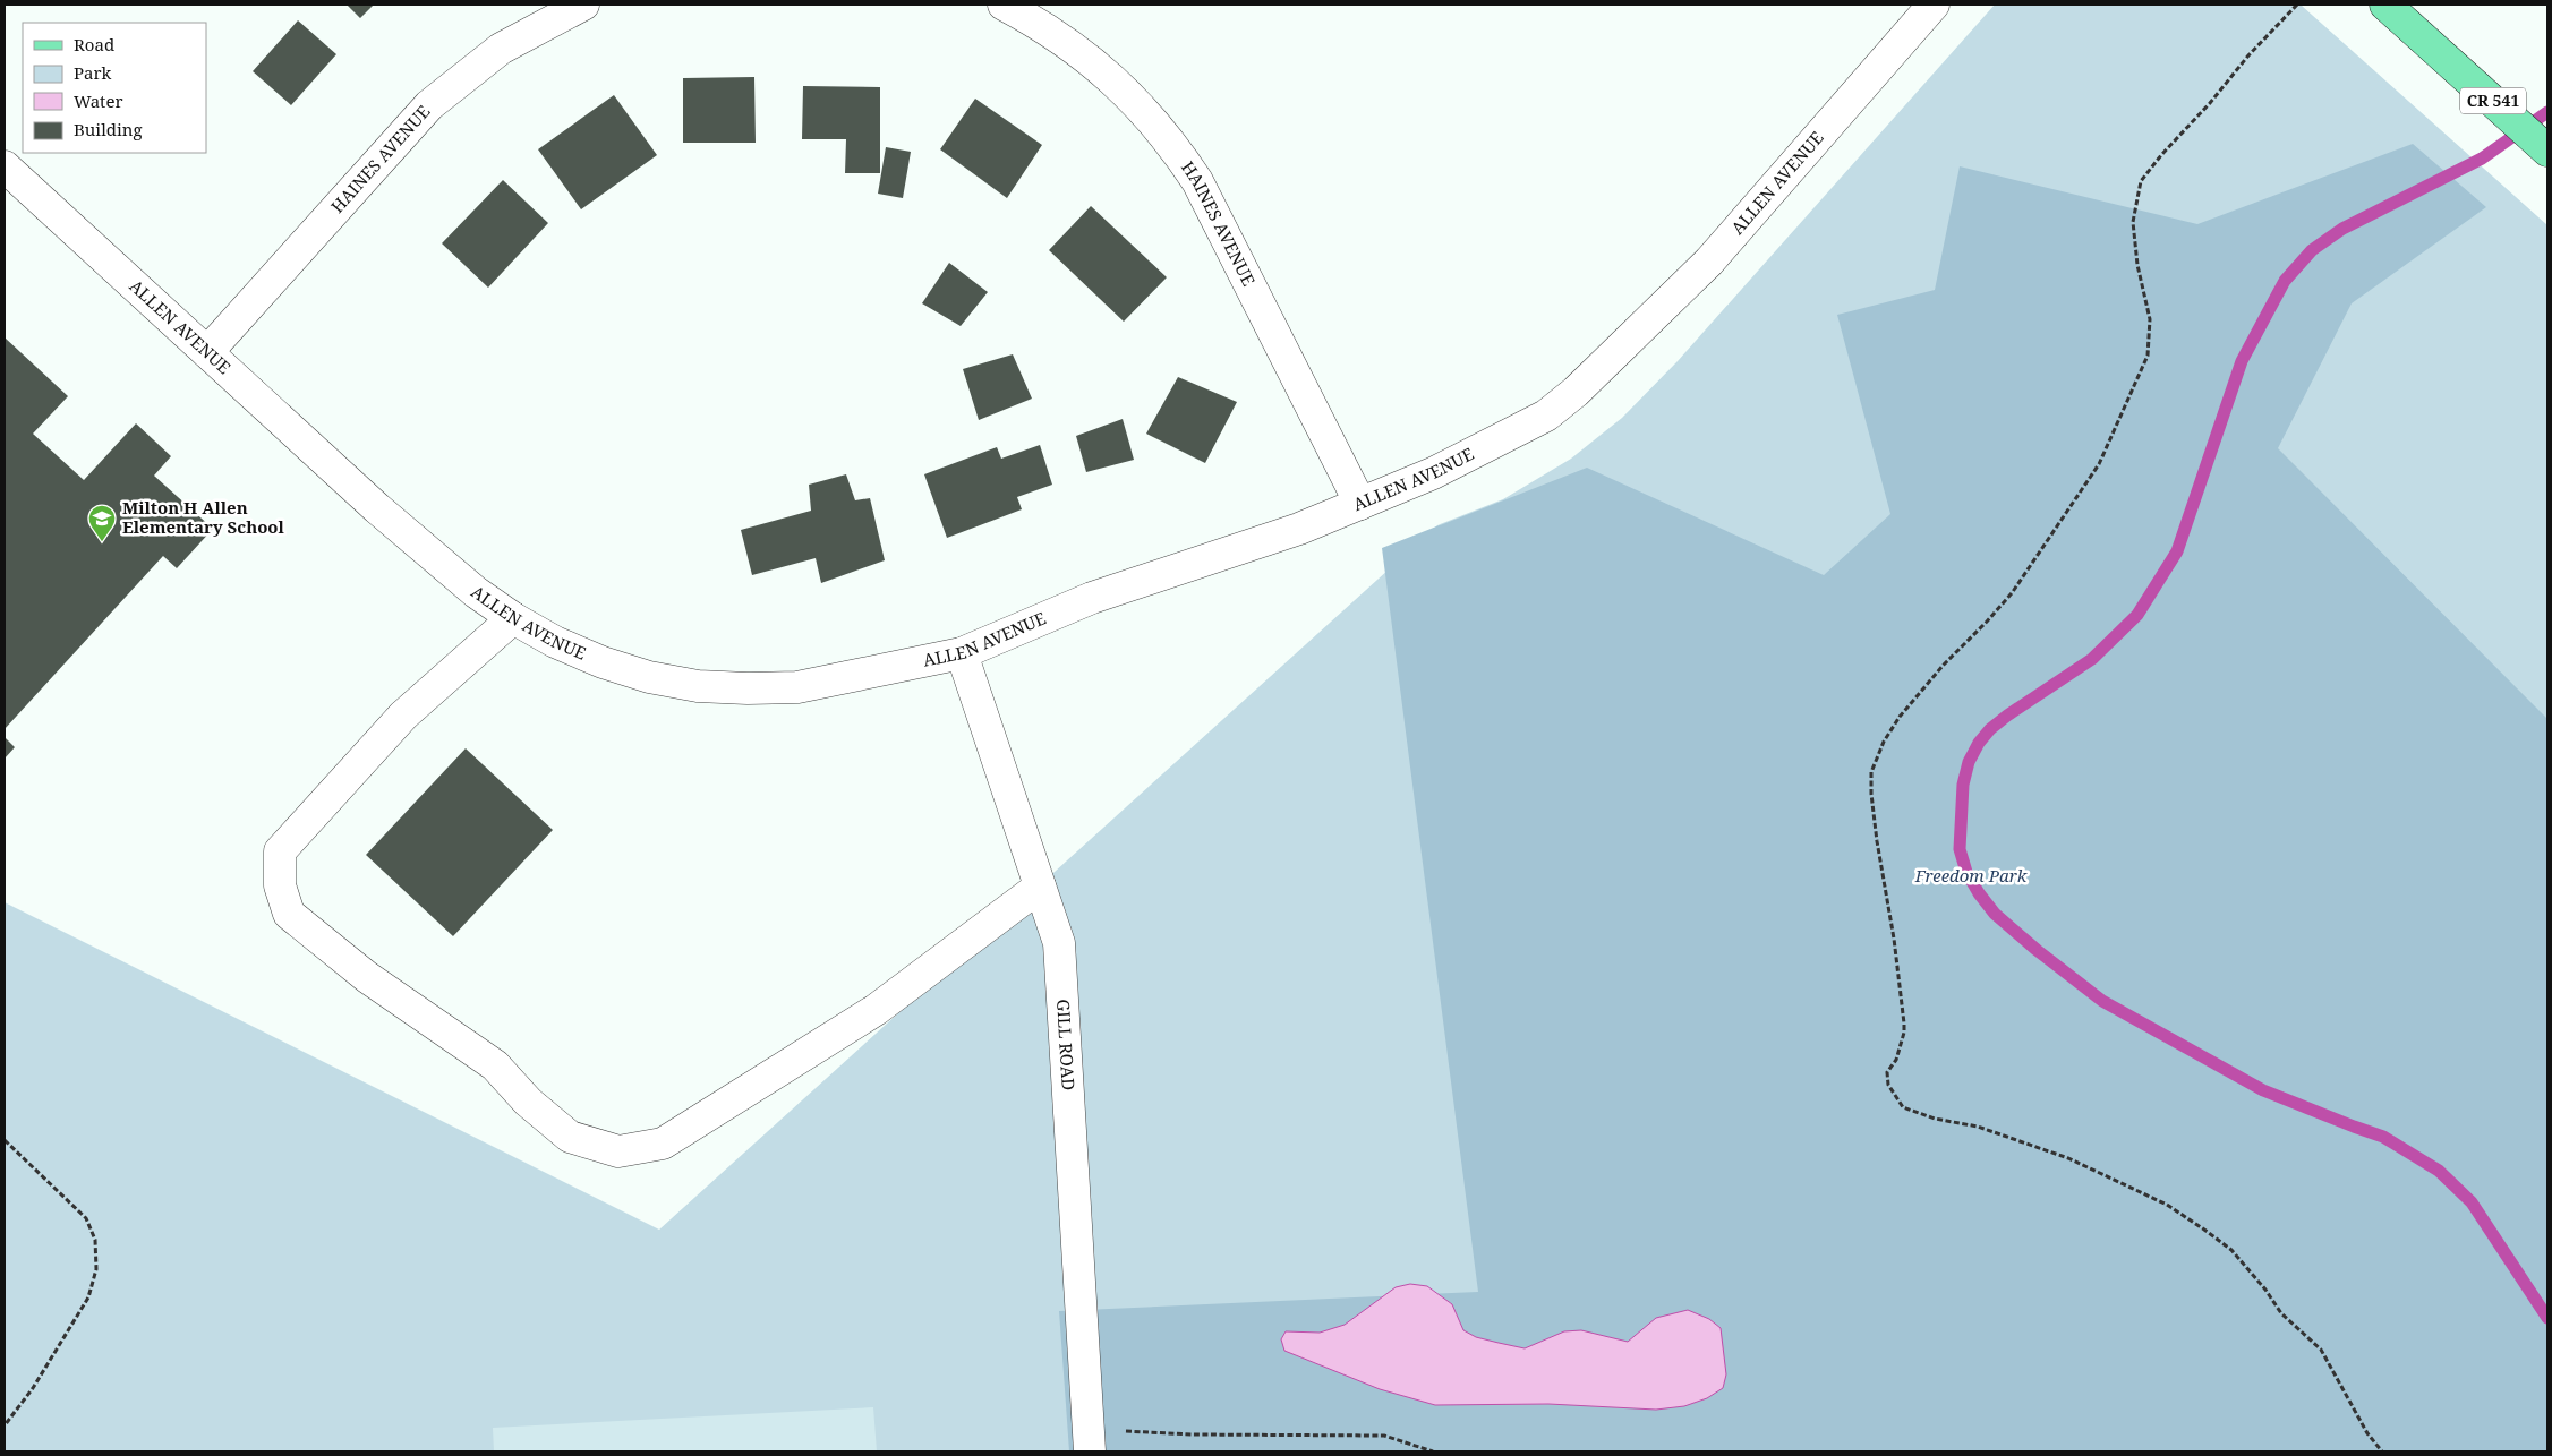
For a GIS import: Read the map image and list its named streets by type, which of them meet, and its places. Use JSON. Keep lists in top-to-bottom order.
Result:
{
  "streets": {
    "main road": ["CR 541"],
    "street": ["HAINES AVENUE", "ALLEN AVENUE", "GILL ROAD"]
  },
  "crossings": [
    ["HAINES AVENUE", "ALLEN AVENUE"],
    ["ALLEN AVENUE", "GILL ROAD"]
  ],
  "parks": ["Freedom Park"],
  "places": {
    "school or university": ["Milton H Allen Elementary School"]
  },
  "legend": [
    "Road",
    "Park",
    "Water",
    "Building"
  ]
}
